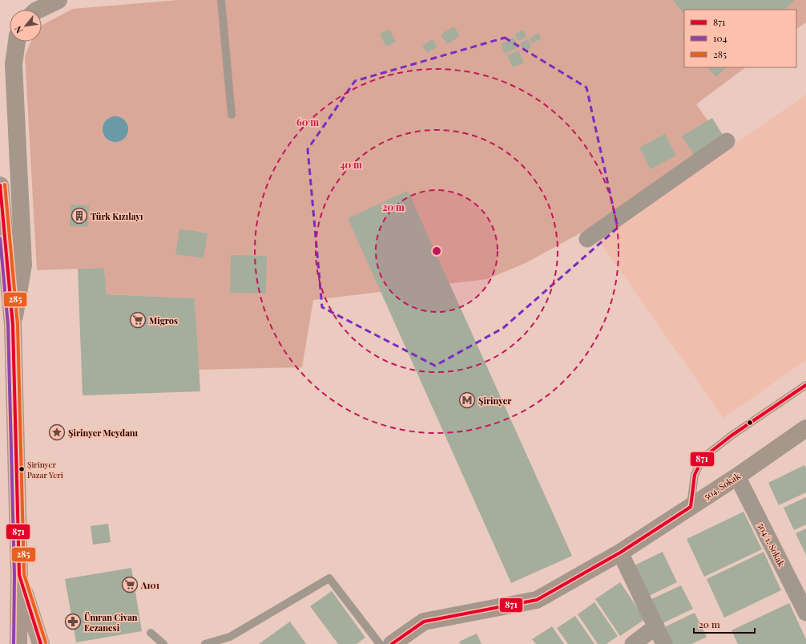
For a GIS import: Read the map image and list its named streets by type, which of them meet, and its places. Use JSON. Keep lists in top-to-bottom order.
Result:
{
  "streets": {
    "main road": ["504. Sokak"],
    "street": ["504/1. Sokak"]
  },
  "crossings": [
    ["504. Sokak", "504/1. Sokak"]
  ],
  "places": {
    "building": ["Türk Kızılayı"],
    "supermarket": ["Migros", "A101"],
    "metro station": ["Şirinyer"],
    "place": ["Şirinyer Meydanı"],
    "other": ["Şirinyer Pazar Yeri"],
    "pharmacy": ["Ümran Civan Eczanesi"]
  },
  "lines": ["transit line 285", "transit line 871", "transit line 104"],
  "legend": ["871", "104", "285"],
  "scale_bar": "20 m",
  "north": "bottom left",
  "rings": ["60 m", "40 m", "20 m"]
}
